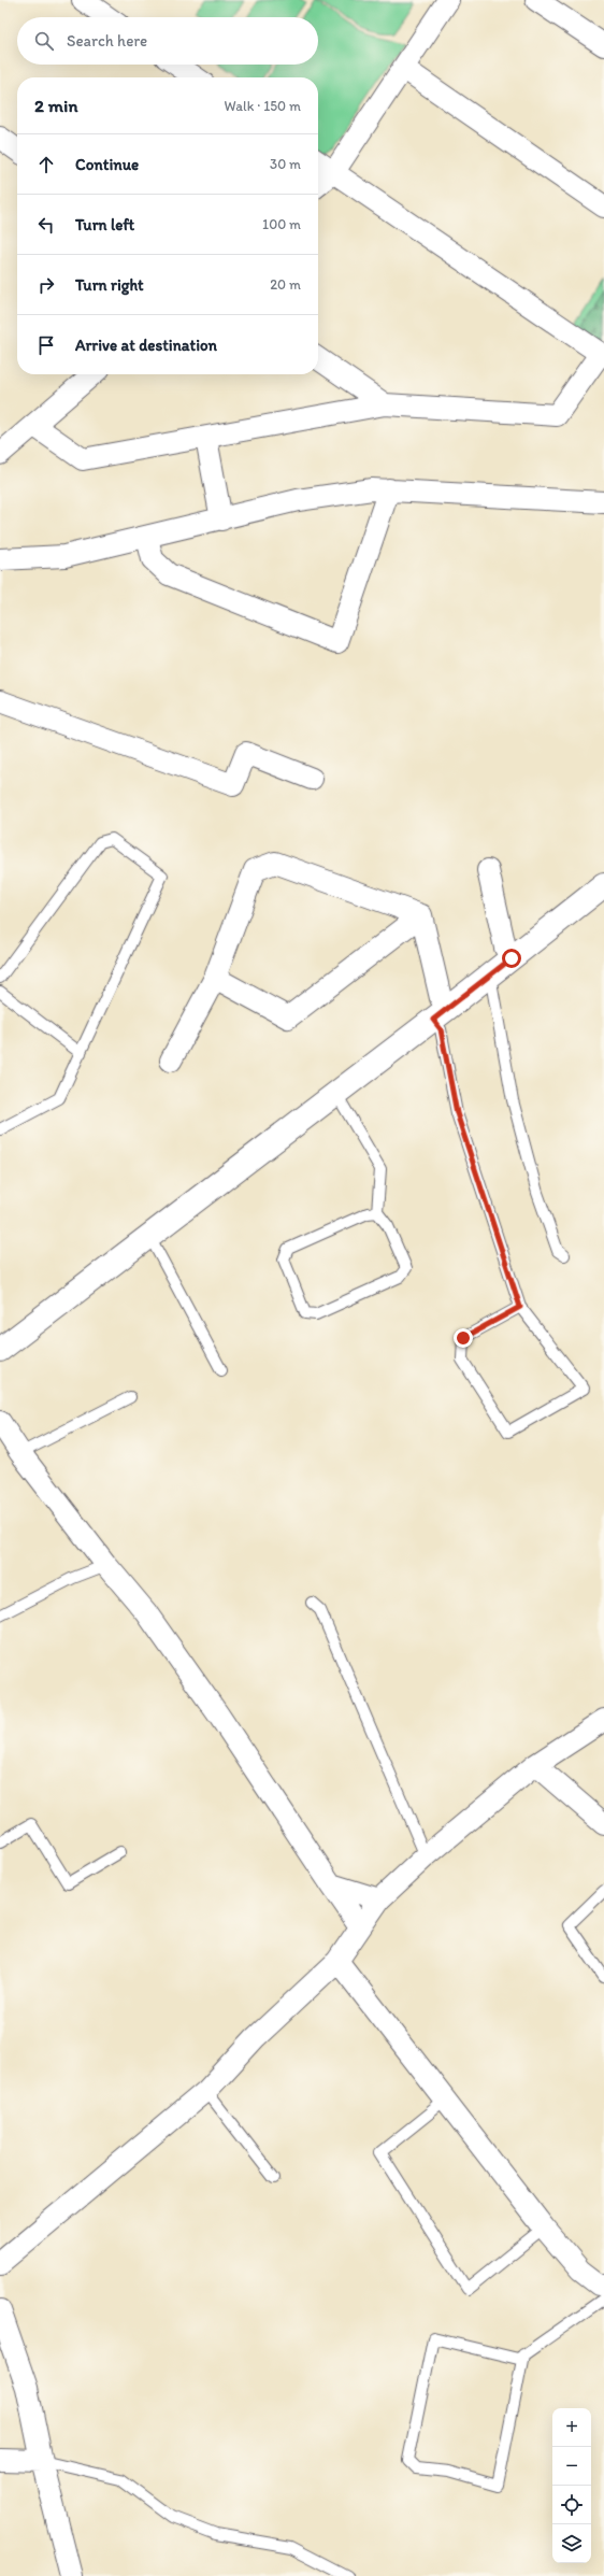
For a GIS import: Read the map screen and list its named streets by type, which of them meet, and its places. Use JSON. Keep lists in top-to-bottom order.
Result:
{
  "page": {
    "search": "Search here",
    "heading": ["2 min", "Walk · 150 m"],
    "list": [
      ["Continue", "30 m"],
      ["Turn left", "100 m"],
      ["Turn right", "20 m"],
      "Arrive at destination"
    ],
    "map_buttons": ["+", "−"]
  }
}
